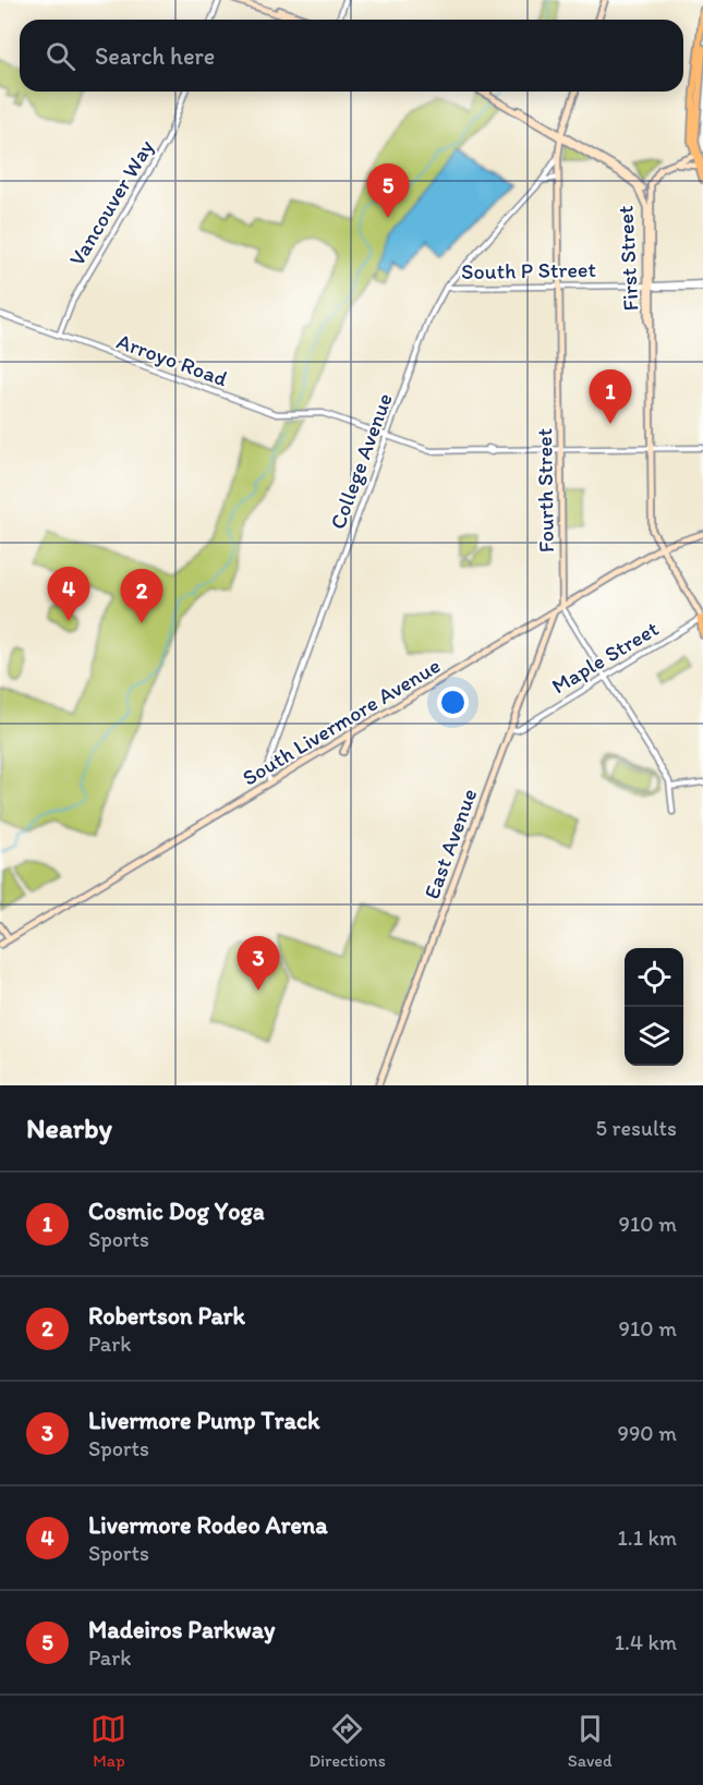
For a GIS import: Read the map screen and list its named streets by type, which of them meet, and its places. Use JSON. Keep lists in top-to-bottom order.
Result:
{
  "streets": {
    "main road": [
      "First Street",
      "Fourth Street",
      "South Livermore Avenue",
      "East Avenue"
    ],
    "street": [
      "Vancouver Way",
      "South P Street",
      "Arroyo Road",
      "College Avenue",
      "Maple Street"
    ]
  },
  "crossings": [
    ["Vancouver Way", "Arroyo Road"],
    ["First Street", "South P Street"],
    ["First Street", "Arroyo Road"],
    ["First Street", "Maple Street"],
    ["First Street", "South Livermore Avenue"],
    ["South P Street", "College Avenue"],
    ["South P Street", "Fourth Street"],
    ["Arroyo Road", "College Avenue"],
    ["Arroyo Road", "Fourth Street"],
    ["College Avenue", "Fourth Street"],
    ["College Avenue", "South Livermore Avenue"],
    ["Fourth Street", "South Livermore Avenue"],
    ["Maple Street", "East Avenue"],
    ["South Livermore Avenue", "East Avenue"]
  ],
  "page": {
    "search": "Search here",
    "pins": [
      "5",
      "1",
      "4",
      "2",
      "3"
    ],
    "heading": ["Nearby", "5 results"],
    "list": [
      {
        "mark": "1",
        "name": "Cosmic Dog Yoga",
        "note": "Sports",
        "value": "910 m"
      },
      {
        "mark": "2",
        "name": "Robertson Park",
        "note": "Park",
        "value": "910 m"
      },
      {
        "mark": "3",
        "name": "Livermore Pump Track",
        "note": "Sports",
        "value": "990 m"
      },
      {
        "mark": "4",
        "name": "Livermore Rodeo Arena",
        "note": "Sports",
        "value": "1.1 km"
      },
      {
        "mark": "5",
        "name": "Madeiros Parkway",
        "note": "Park",
        "value": "1.4 km"
      }
    ],
    "nav": ["Map", "Directions", "Saved"]
  }
}
